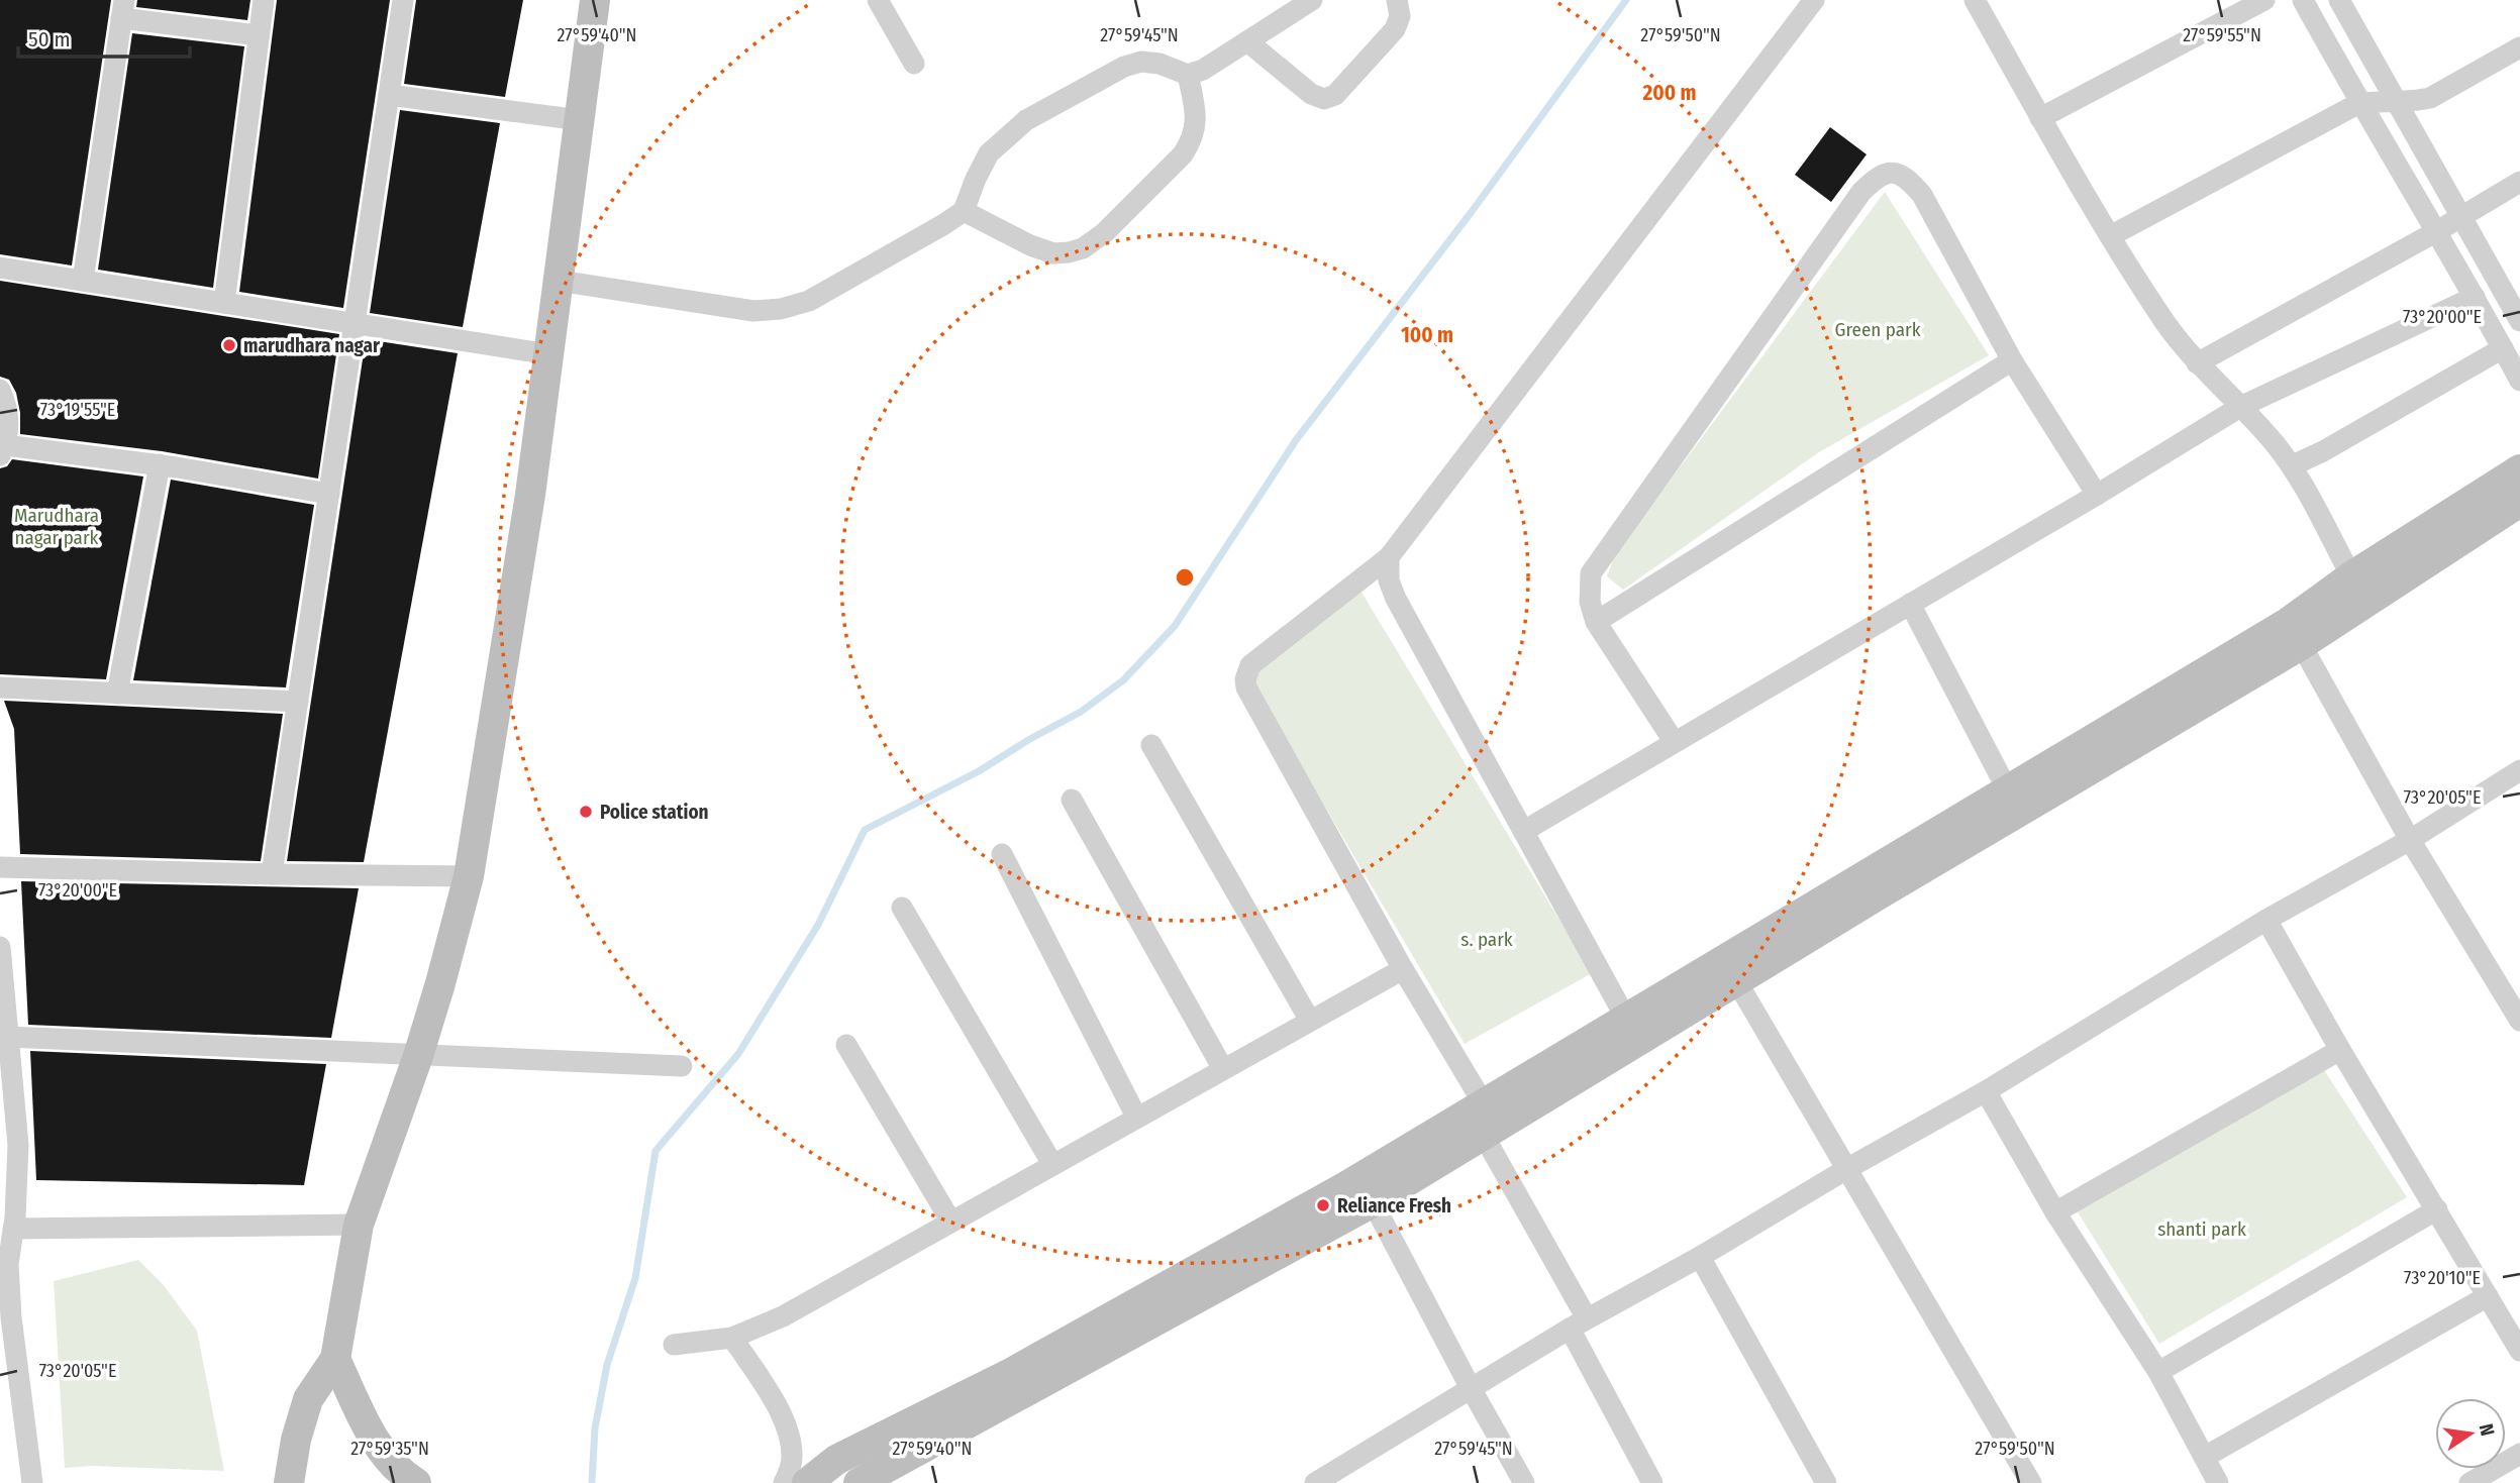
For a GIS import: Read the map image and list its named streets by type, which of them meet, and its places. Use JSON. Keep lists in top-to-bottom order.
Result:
{
  "parks": [
    "Green park",
    "Marudhara nagar park",
    "s. park",
    "shanti park"
  ],
  "places": ["marudhara nagar", "Police station", "Reliance Fresh"],
  "scale_bar": "50 m",
  "north": "right",
  "coordinates": [
    "27°59'40\"N",
    "27°59'45\"N",
    "27°59'50\"N",
    "27°59'55\"N",
    "73°20'00\"E",
    "73°19'55\"E",
    "73°20'05\"E",
    "73°20'10\"E",
    "27°59'35\"N"
  ],
  "rings": ["200 m", "100 m"]
}
